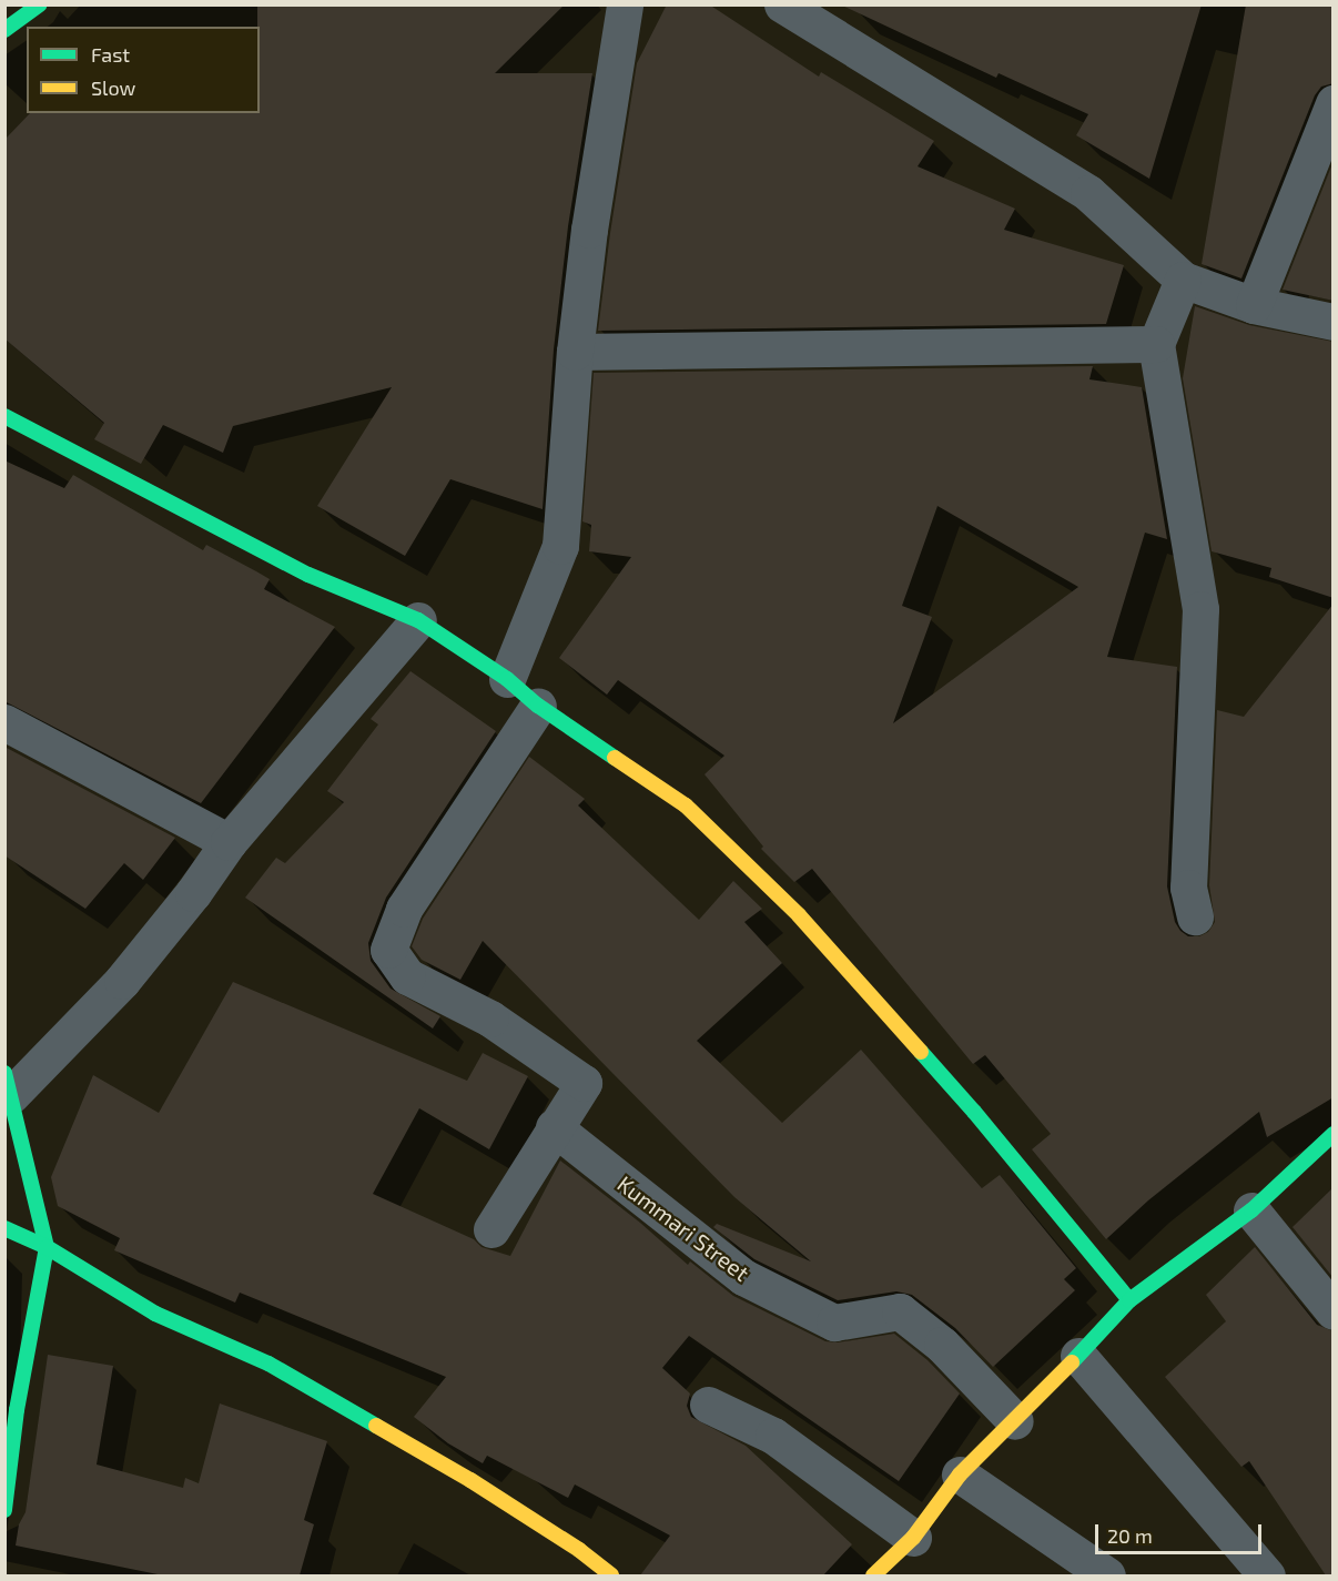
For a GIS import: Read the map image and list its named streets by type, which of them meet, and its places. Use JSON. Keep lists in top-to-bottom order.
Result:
{
  "streets": {
    "street": ["Kummari Street"]
  },
  "legend": ["Fast", "Slow"],
  "scale_bar": "20 m"
}
